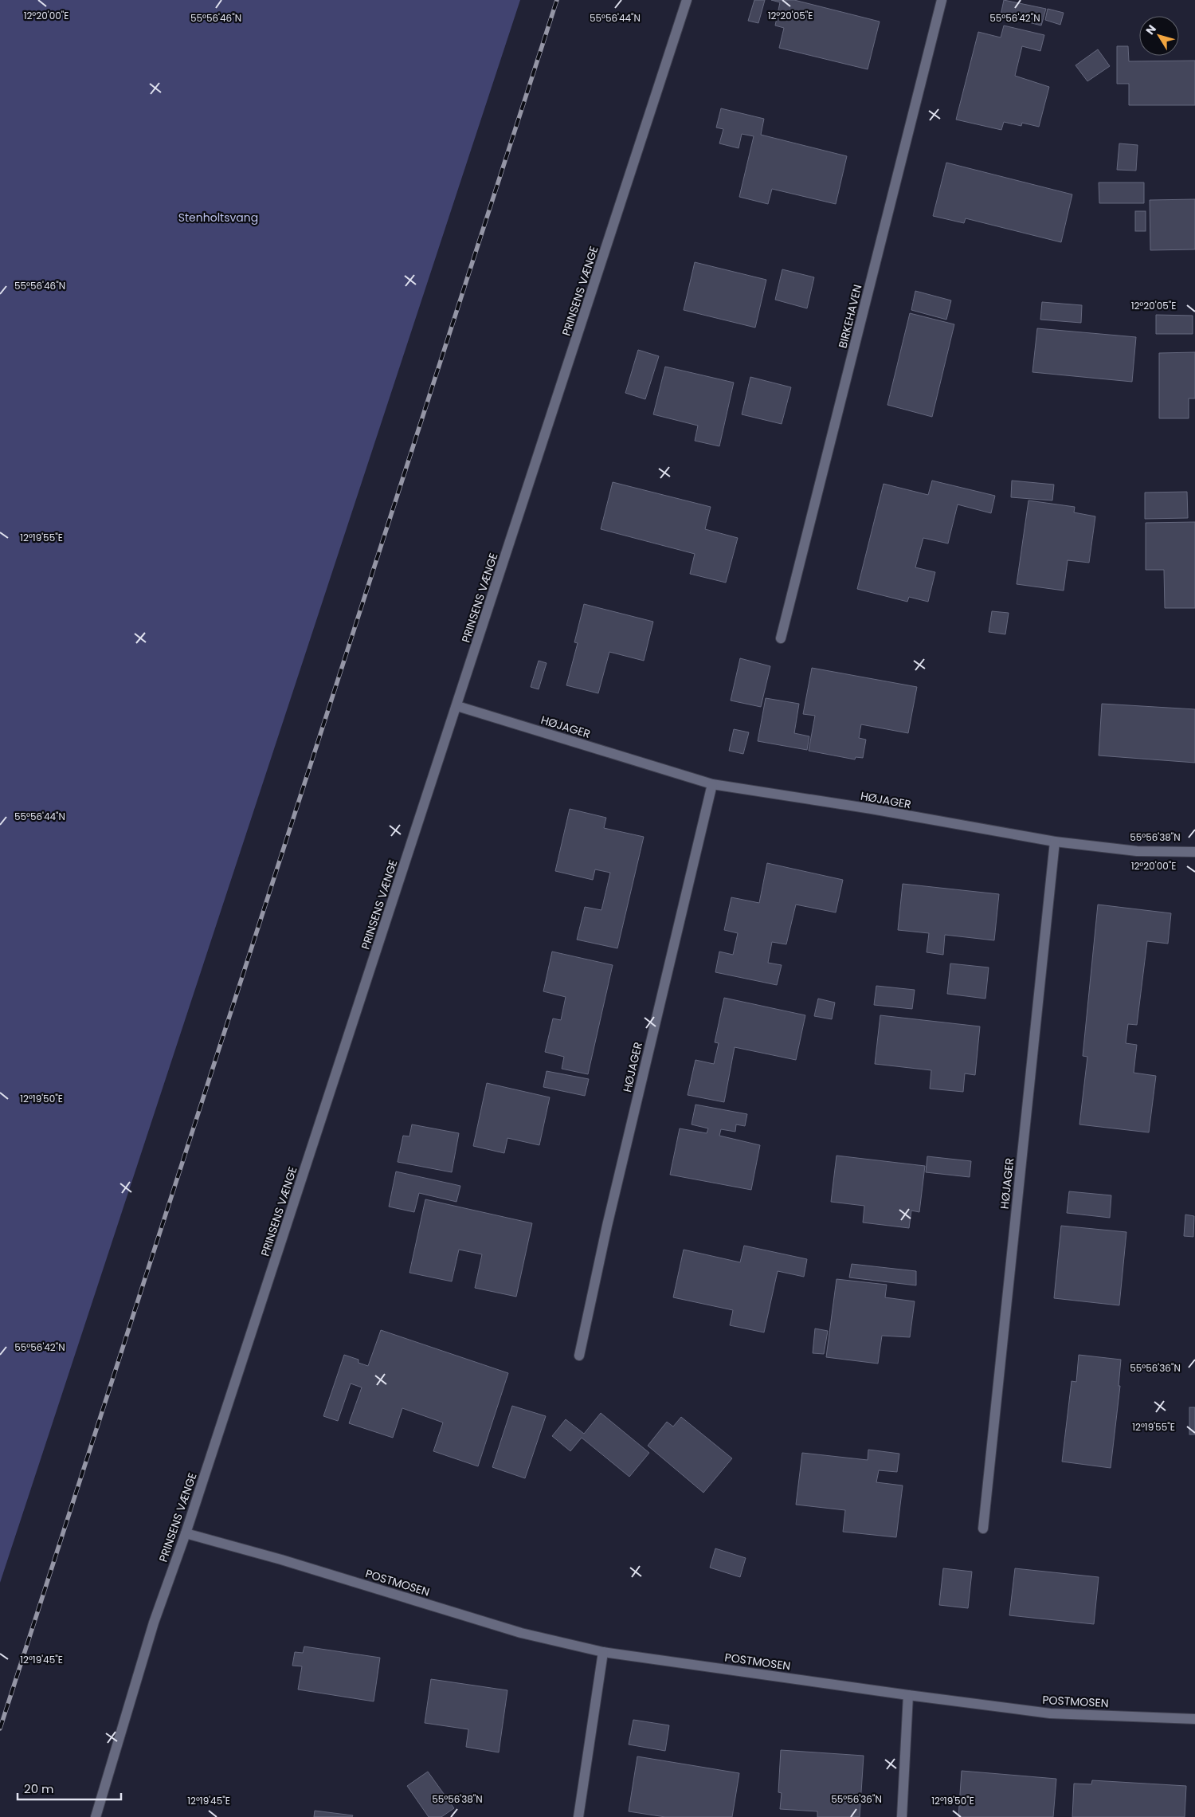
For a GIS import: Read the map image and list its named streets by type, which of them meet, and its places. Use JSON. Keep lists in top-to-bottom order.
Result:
{
  "streets": {
    "street": [
      "PRINSENS VÆNGE",
      "BIRKEHAVEN",
      "HØJAGER",
      "POSTMOSEN"
    ]
  },
  "crossings": [
    ["PRINSENS VÆNGE", "HØJAGER"],
    ["PRINSENS VÆNGE", "POSTMOSEN"]
  ],
  "parks": ["Stenholtsvang"],
  "scale_bar": "20 m",
  "north": "top left",
  "coordinates": [
    "12°20'00\"E",
    "12°20'05\"E",
    "55°56'46\"N",
    "55°56'44\"N",
    "55°56'42\"N",
    "12°19'55\"E",
    "55°56'38\"N",
    "12°19'50\"E",
    "55°56'36\"N",
    "12°19'45\"E"
  ]
}
